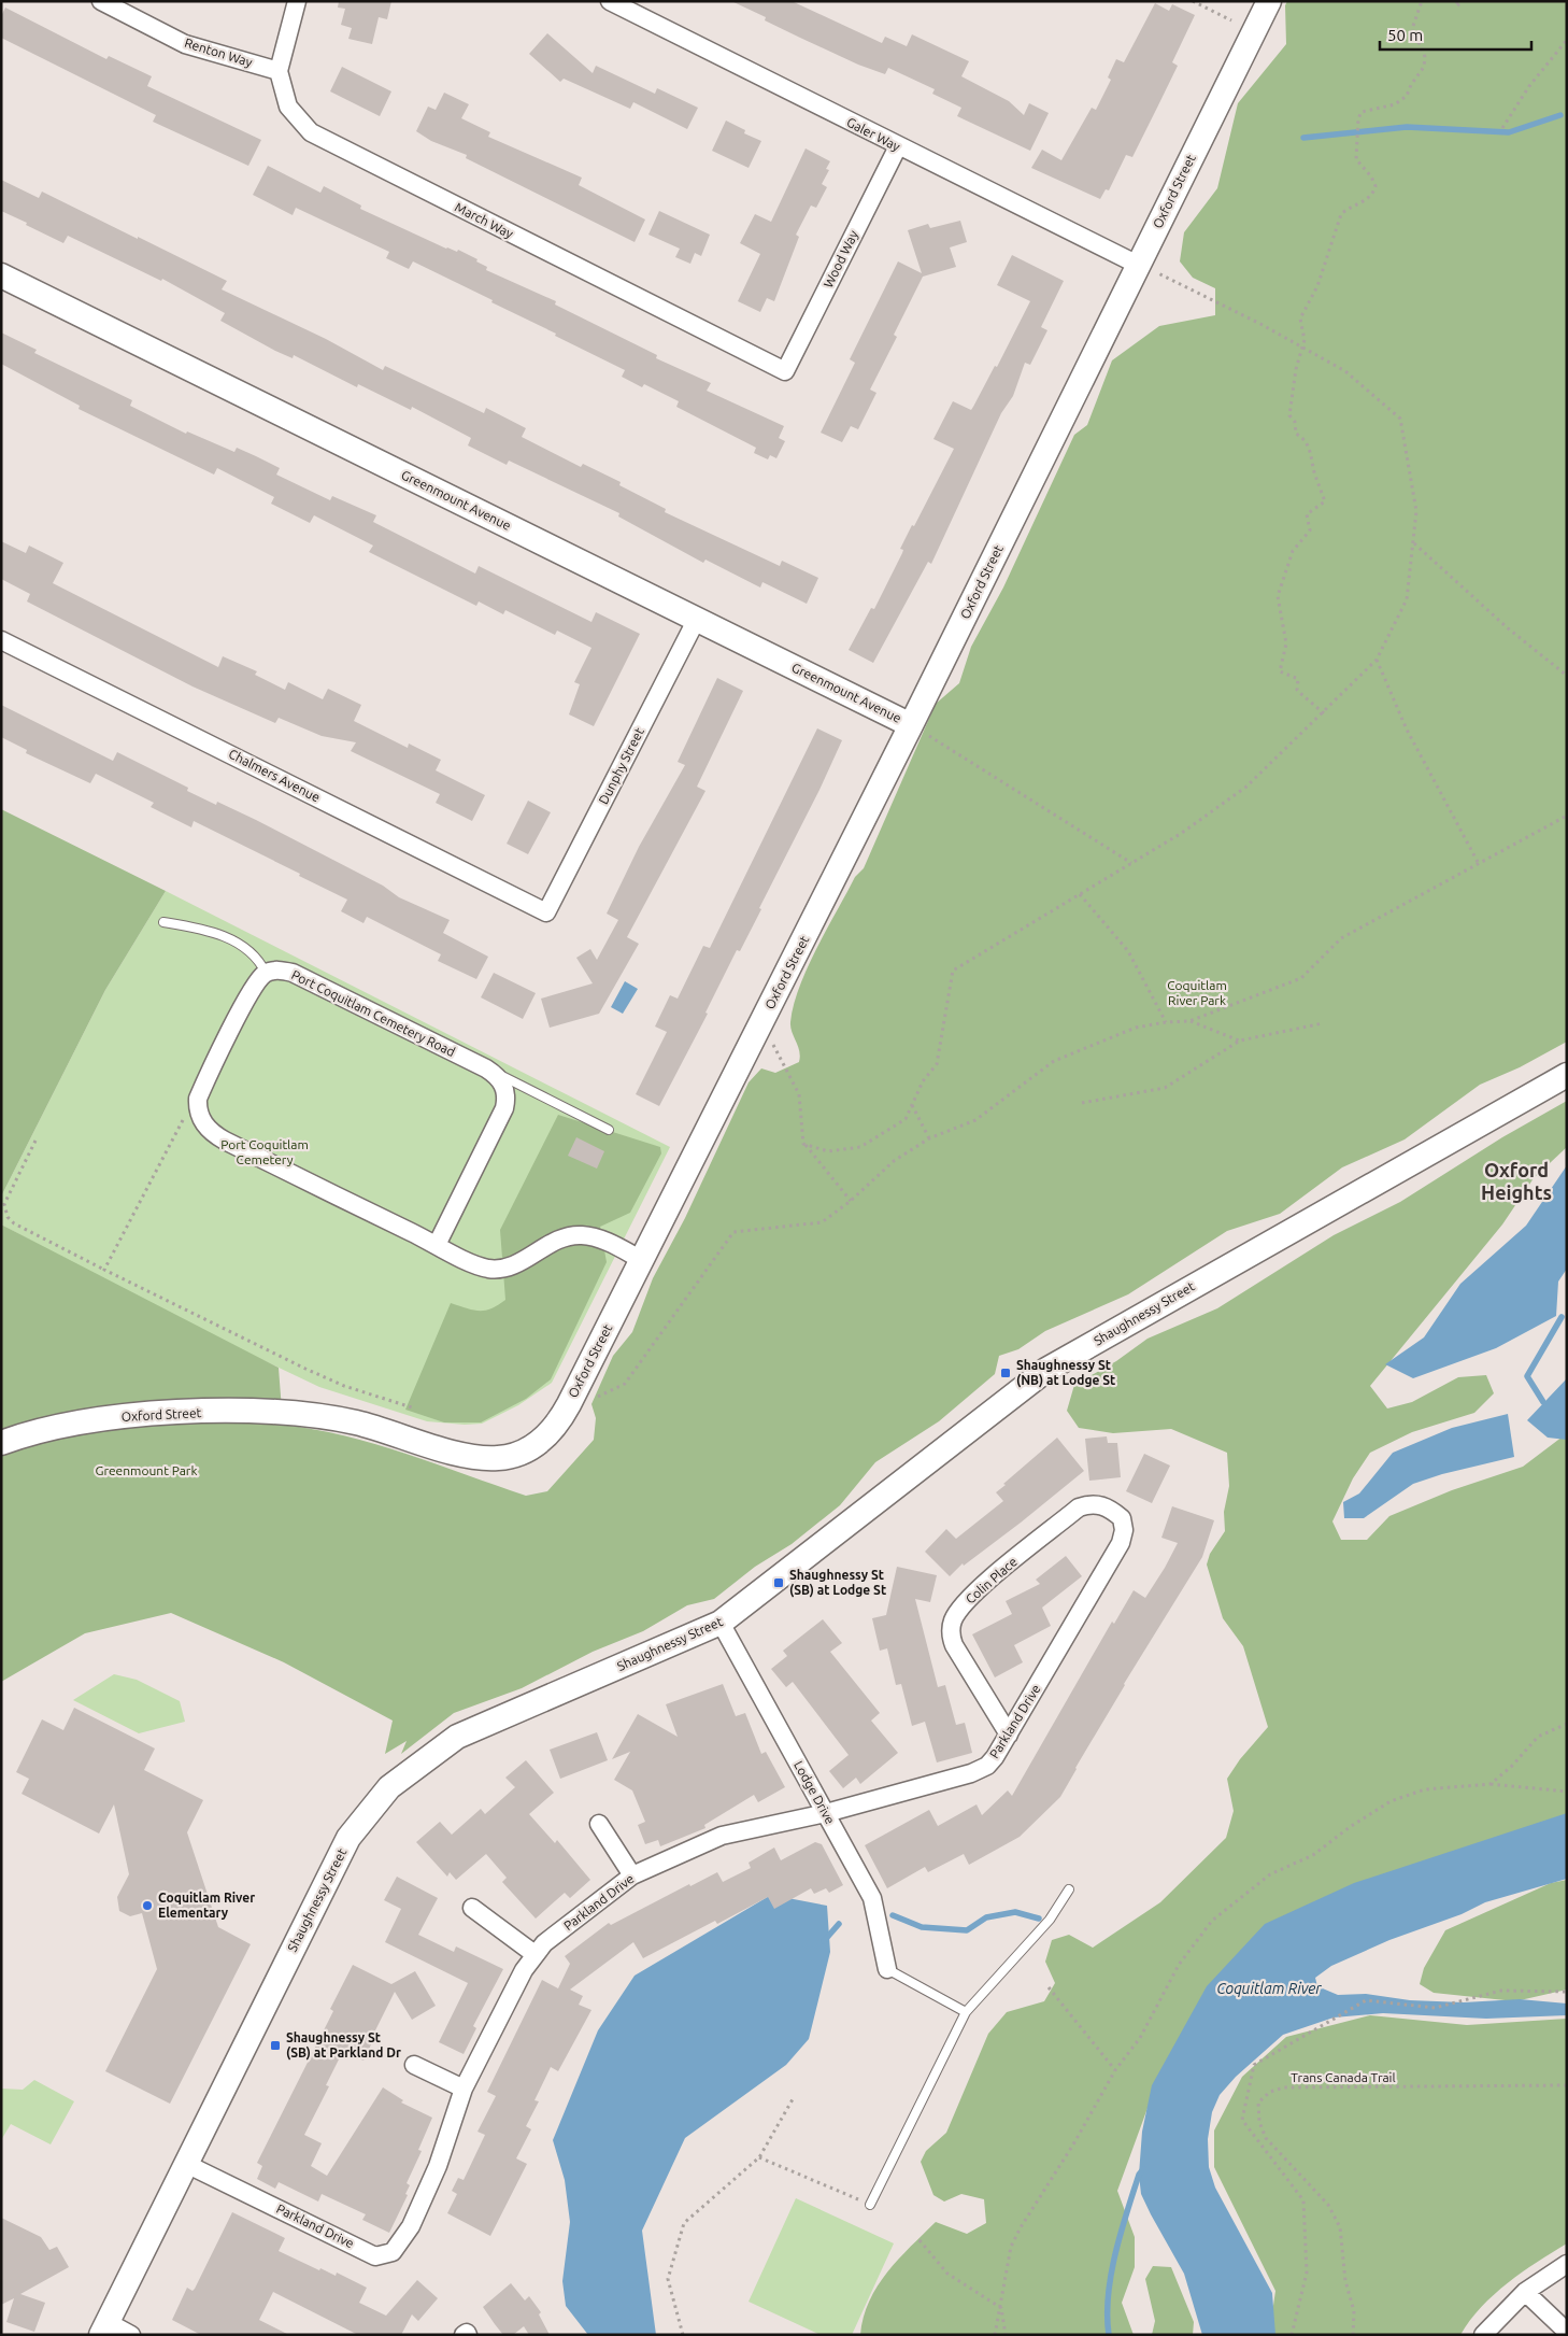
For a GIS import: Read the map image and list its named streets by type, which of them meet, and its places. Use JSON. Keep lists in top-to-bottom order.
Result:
{
  "streets": {
    "street": [
      "Renton Way",
      "Galer Way",
      "Oxford Street",
      "March Way",
      "Wood Way",
      "Greenmount Avenue",
      "Dunphy Street",
      "Chalmers Avenue",
      "Port Coquitlam Cemetery Road",
      "Shaughnessy Street",
      "Colin Place",
      "Parkland Drive",
      "Lodge Drive"
    ],
    "path": ["Trans Canada Trail"]
  },
  "crossings": [
    ["Renton Way", "March Way"],
    ["Galer Way", "Oxford Street"],
    ["Galer Way", "Wood Way"],
    ["Oxford Street", "Greenmount Avenue"],
    ["March Way", "Wood Way"],
    ["Greenmount Avenue", "Dunphy Street"],
    ["Dunphy Street", "Chalmers Avenue"],
    ["Shaughnessy Street", "Parkland Drive"],
    ["Shaughnessy Street", "Lodge Drive"],
    ["Colin Place", "Parkland Drive"],
    ["Parkland Drive", "Lodge Drive"]
  ],
  "districts": ["Oxford Heights"],
  "water": ["Coquitlam River"],
  "parks": ["Coquitlam River Park", "Port Coquitlam Cemetery", "Greenmount Park"],
  "places": {
    "transit": ["Shaughnessy St (NB) at Lodge St", "Shaughnessy St (SB) at Lodge St", "Shaughnessy St (SB) at Parkland Dr"],
    "other": ["Coquitlam River Elementary"]
  },
  "scale_bar": "50 m"
}
